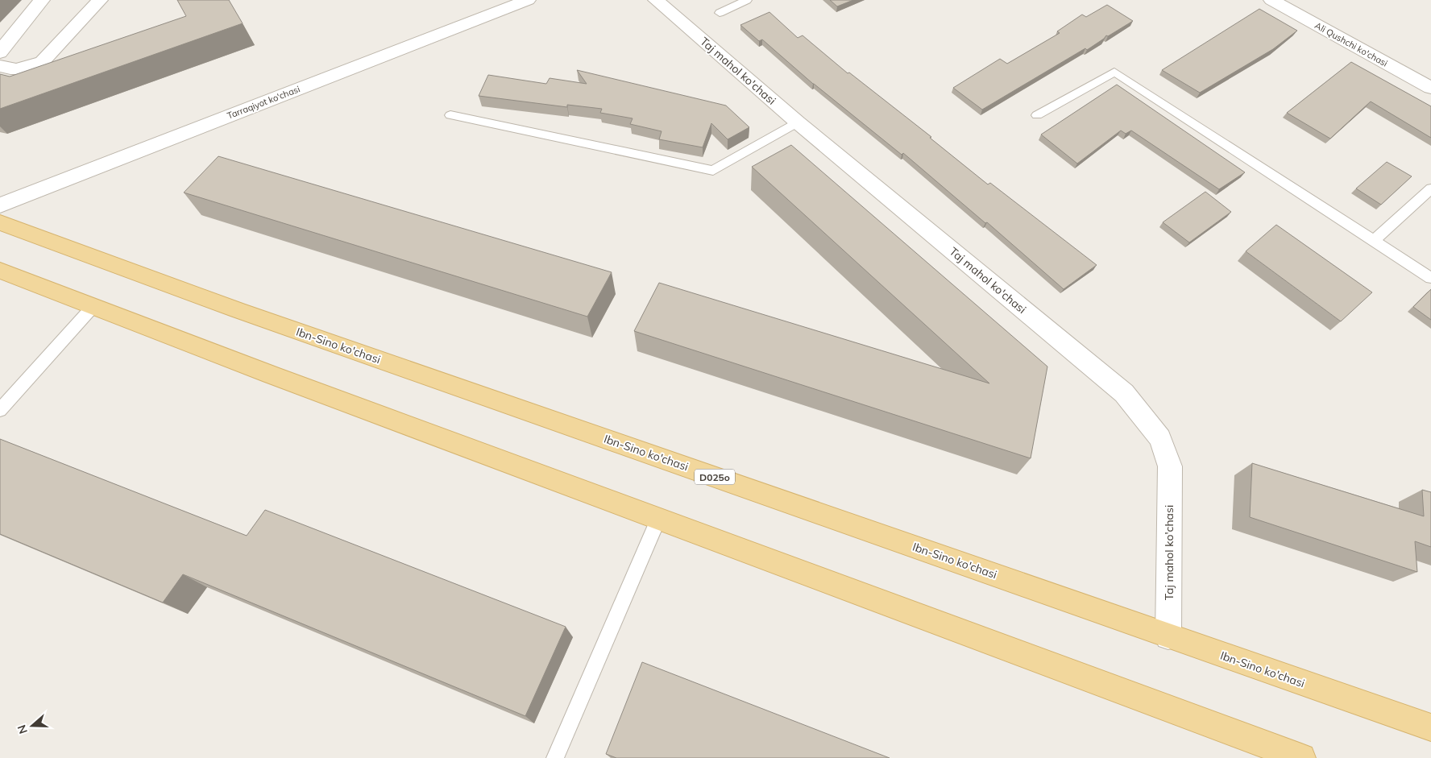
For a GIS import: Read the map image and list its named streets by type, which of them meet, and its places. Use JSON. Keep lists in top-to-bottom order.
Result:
{
  "streets": {
    "main road": ["Ibn-Sino ko'chasi", "D025o"],
    "street": ["Ali Qushchi ko'chasi", "Taj mahol ko'chasi", "Tarraqiyot ko'chasi"]
  },
  "crossings": [
    ["Taj mahol ko'chasi", "Ibn-Sino ko'chasi"]
  ],
  "north": "left"
}
